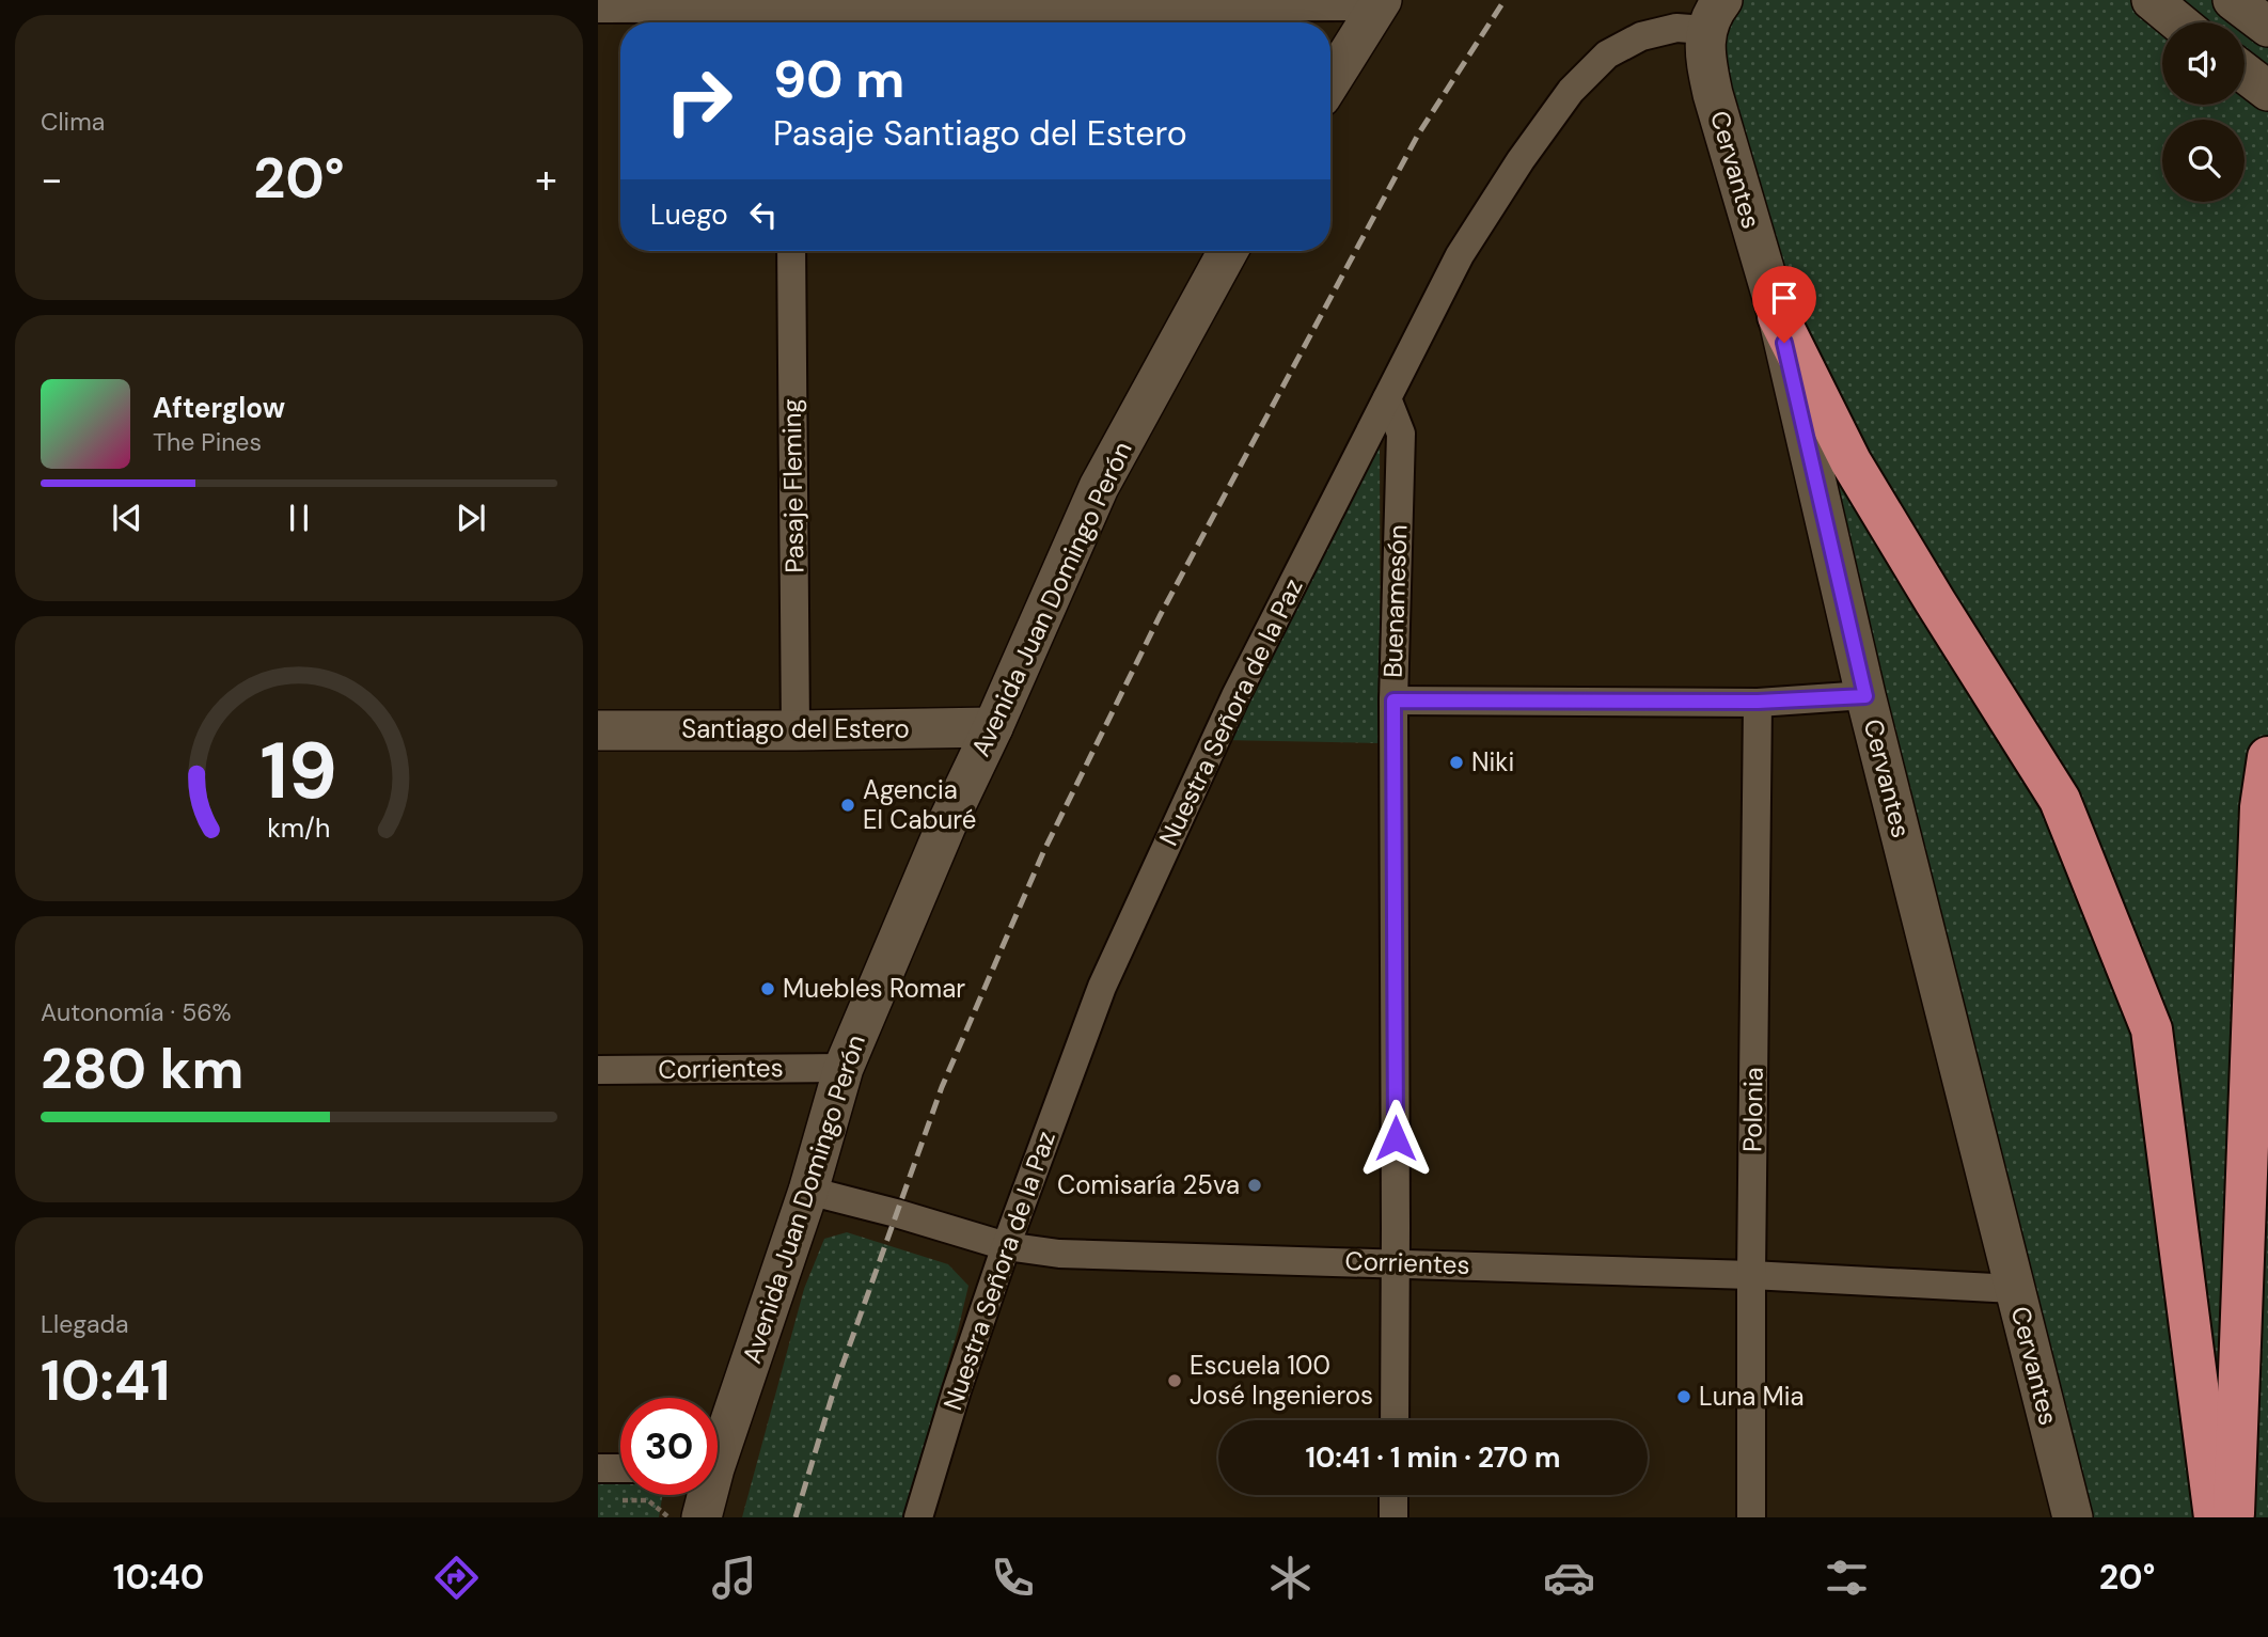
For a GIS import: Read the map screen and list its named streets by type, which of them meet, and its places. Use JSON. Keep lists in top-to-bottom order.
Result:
{
  "streets": {
    "street": [
      "Cervantes",
      "Pasaje Fleming",
      "Avenida Juan Domingo Perón",
      "Buenamesón",
      "Nuestra Señora de la Paz",
      "Santiago del Estero",
      "Corrientes",
      "Polonia"
    ]
  },
  "crossings": [
    ["Cervantes", "Nuestra Señora de la Paz"],
    ["Cervantes", "Corrientes"],
    ["Pasaje Fleming", "Santiago del Estero"],
    ["Avenida Juan Domingo Perón", "Santiago del Estero"],
    ["Avenida Juan Domingo Perón", "Corrientes"],
    ["Buenamesón", "Nuestra Señora de la Paz"],
    ["Buenamesón", "Corrientes"],
    ["Nuestra Señora de la Paz", "Corrientes"],
    ["Corrientes", "Polonia"]
  ],
  "places": [
    "Niki",
    "Agencia El Caburé",
    "Muebles Romar",
    "Comisaría 25va",
    "Escuela 100 José Ingenieros",
    "Luna Mia"
  ],
  "page": {
    "tile": [
      "Clima",
      ["Autonomía · 56%", "280 km"],
      ["Llegada", "10:41"]
    ],
    "turn": ["90 m", "Pasaje Santiago del Estero"],
    "heat": ["−", "20°", "+"],
    "then": "Luego",
    "song": ["Afterglow", "The Pines"],
    "limit": "30",
    "trip": "10:41 · 1 min · 270 m",
    "tabs": ["10:40", "20°"],
    "gauge": ["19", "km/h"]
  }
}
